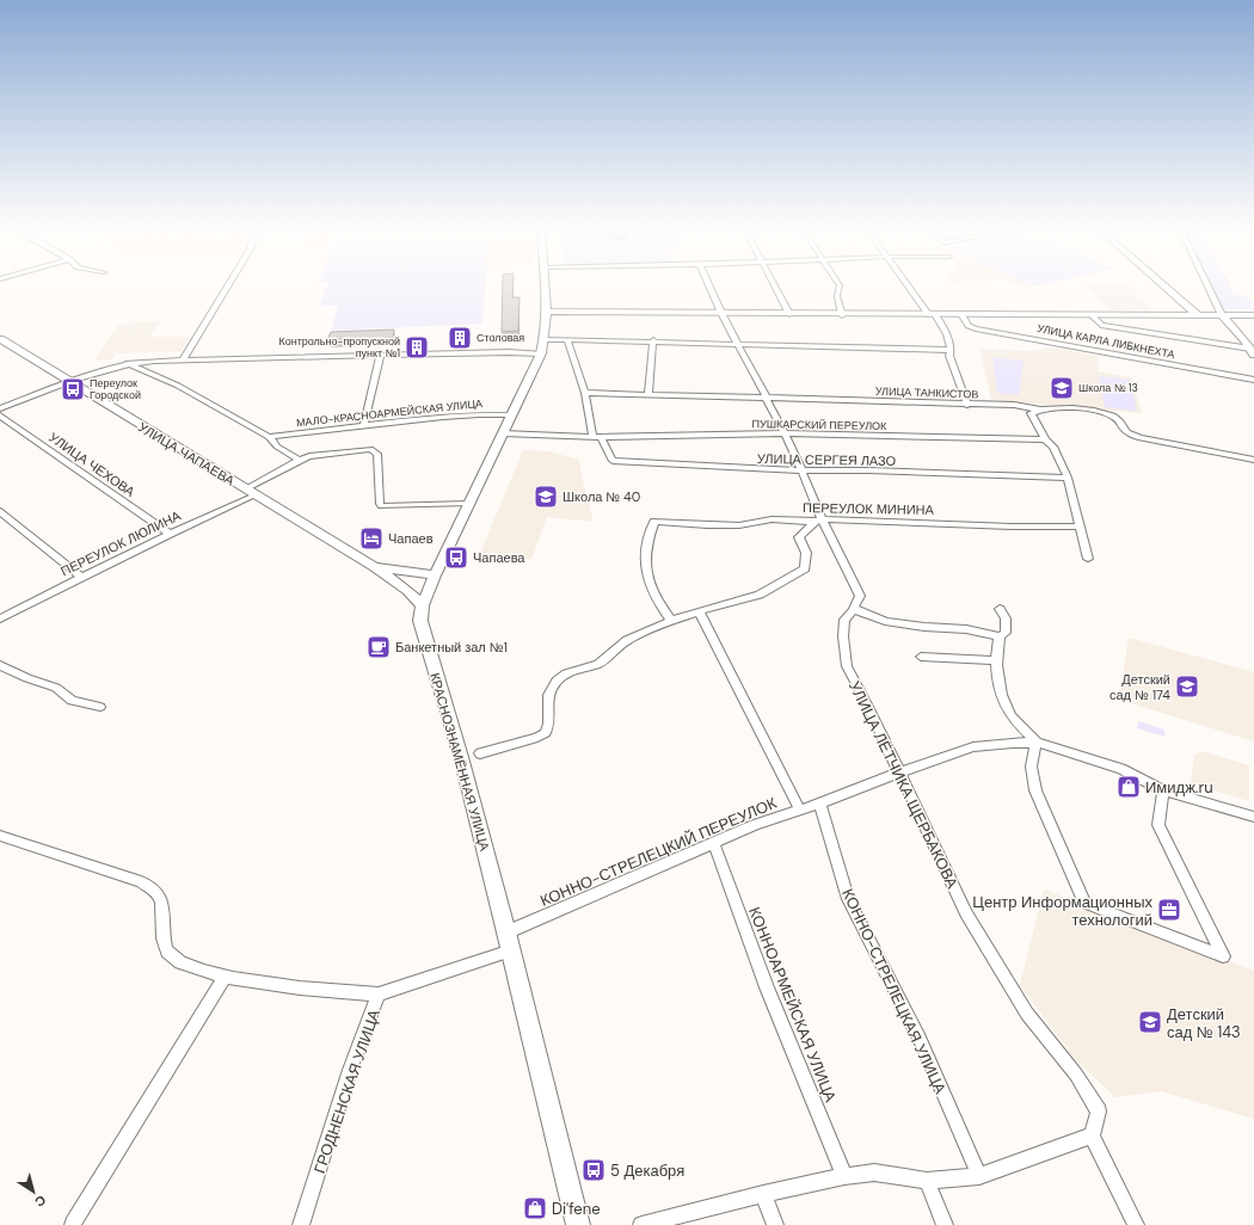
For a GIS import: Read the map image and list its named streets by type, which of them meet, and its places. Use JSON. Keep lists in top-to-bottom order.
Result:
{
  "streets": {
    "street": [
      "УЛИЦА КАРЛА ЛИБКНЕХТА",
      "УЛИЦА ТАНКИСТОВ",
      "МАЛО-КРАСНОАРМЕЙСКАЯ УЛИЦА",
      "ПУШКАРСКИЙ ПЕРЕУЛОК",
      "УЛИЦА ЧАПАЕВА",
      "УЛИЦА СЕРГЕЯ ЛАЗО",
      "УЛИЦА ЧЕХОВА",
      "ПЕРЕУЛОК МИНИНА",
      "ПЕРЕУЛОК ЛЮЛИНА",
      "КРАСНОЗНАМЁННАЯ УЛИЦА",
      "УЛИЦА ЛЁТЧИКА ЩЕРБАКОВА",
      "КОННО-СТРЕЛЕЦКИЙ ПЕРЕУЛОК",
      "КОННО-СТРЕЛЕЦКАЯ УЛИЦА",
      "КОННОАРМЕЙСКАЯ УЛИЦА",
      "ГРОДНЕНСКАЯ УЛИЦА"
    ]
  },
  "crossings": [
    ["МАЛО-КРАСНОАРМЕЙСКАЯ УЛИЦА", "КРАСНОЗНАМЁННАЯ УЛИЦА"],
    ["ПУШКАРСКИЙ ПЕРЕУЛОК", "УЛИЦА СЕРГЕЯ ЛАЗО"],
    ["ПУШКАРСКИЙ ПЕРЕУЛОК", "КРАСНОЗНАМЁННАЯ УЛИЦА"],
    ["УЛИЦА ЧАПАЕВА", "ПЕРЕУЛОК ЛЮЛИНА"],
    ["УЛИЦА ЧАПАЕВА", "КРАСНОЗНАМЁННАЯ УЛИЦА"],
    ["УЛИЦА ЧЕХОВА", "ПЕРЕУЛОК ЛЮЛИНА"],
    ["ПЕРЕУЛОК МИНИНА", "УЛИЦА ЛЁТЧИКА ЩЕРБАКОВА"],
    ["КРАСНОЗНАМЁННАЯ УЛИЦА", "КОННО-СТРЕЛЕЦКИЙ ПЕРЕУЛОК"],
    ["УЛИЦА ЛЁТЧИКА ЩЕРБАКОВА", "КОННО-СТРЕЛЕЦКИЙ ПЕРЕУЛОК"],
    ["КОННО-СТРЕЛЕЦКИЙ ПЕРЕУЛОК", "КОННО-СТРЕЛЕЦКАЯ УЛИЦА"],
    ["КОННО-СТРЕЛЕЦКИЙ ПЕРЕУЛОК", "КОННОАРМЕЙСКАЯ УЛИЦА"],
    ["КОННО-СТРЕЛЕЦКИЙ ПЕРЕУЛОК", "ГРОДНЕНСКАЯ УЛИЦА"]
  ],
  "places": {
    "building": ["Столовая", "Контрольно-пропускной пункт №1"],
    "school or university": [
      "Школа № 13",
      "Школа № 40",
      "Детский сад № 174",
      "Детский сад № 143"
    ],
    "bus stop": ["Переулок Городской", "Чапаева", "5 Декабря"],
    "hotel": ["Чапаев"],
    "cafe": ["Банкетный зал №1"],
    "shop": ["Имидж.ru", "Di'fene"],
    "office": ["Центр Информационных технологий"]
  },
  "north": "bottom right"
}
